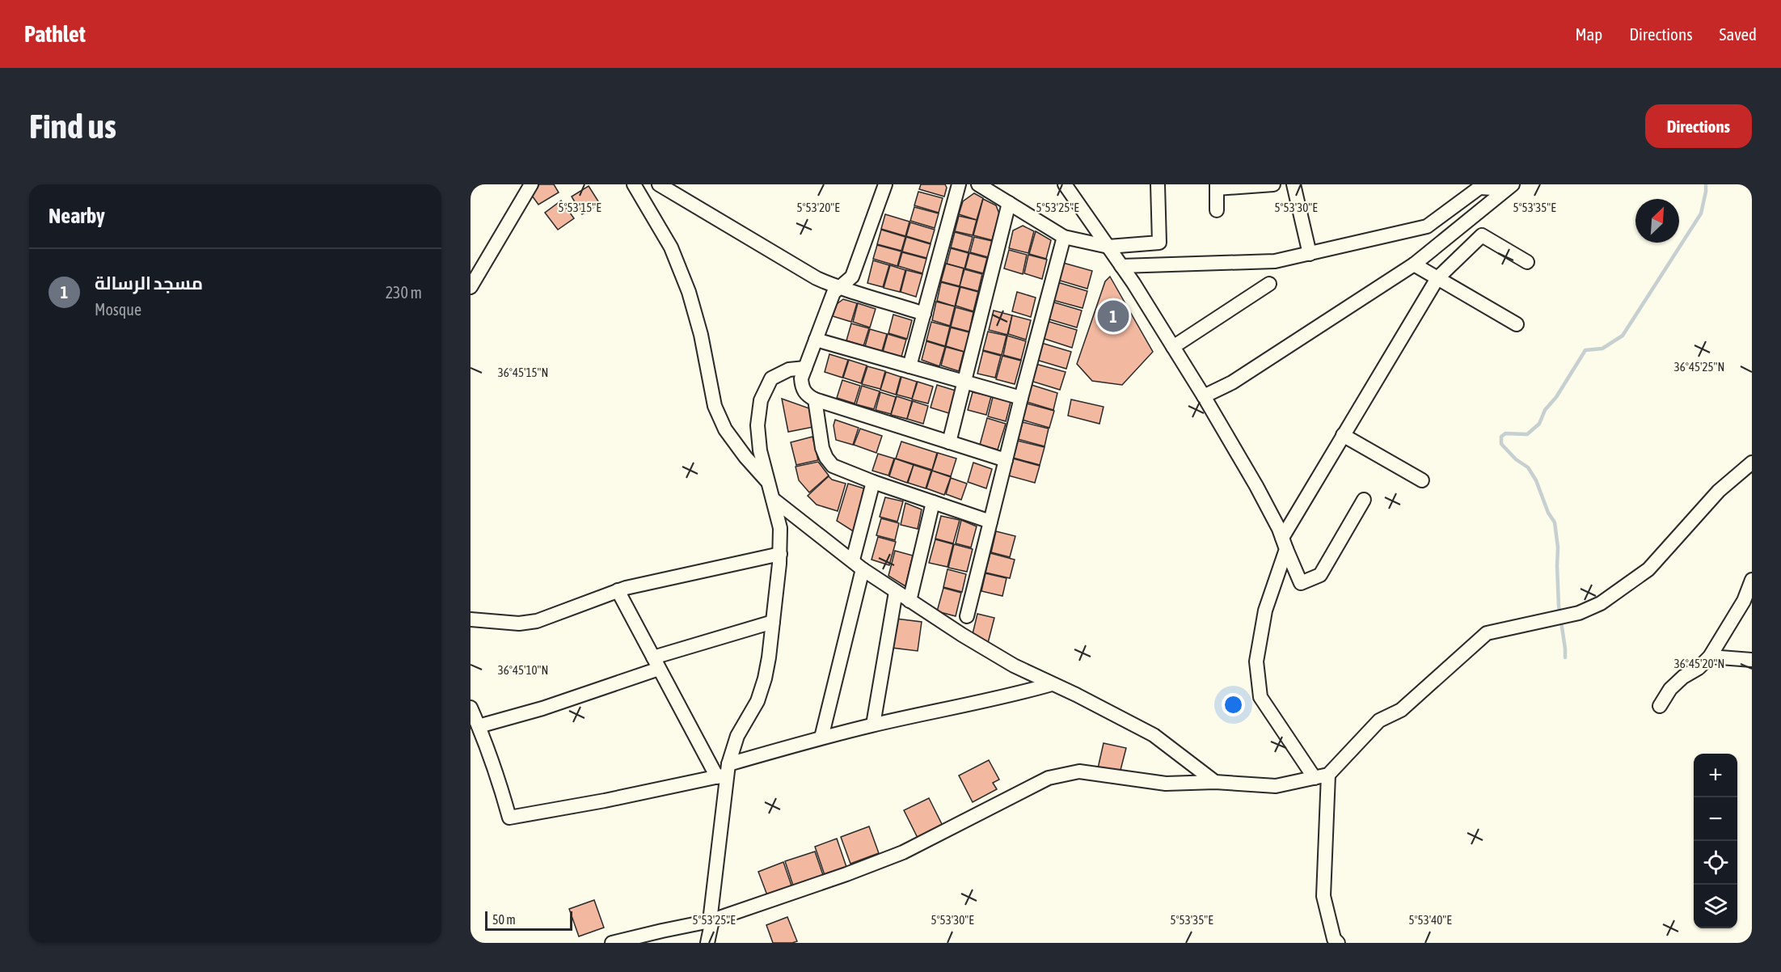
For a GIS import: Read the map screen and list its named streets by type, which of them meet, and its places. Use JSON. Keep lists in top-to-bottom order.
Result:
{
  "scale_bar": "50 m",
  "north": "top right",
  "page": {
    "header": "Pathlet",
    "nav": ["Map", "Directions", "Saved"],
    "buttons": "Directions",
    "title": "Find us",
    "heading": "Nearby",
    "list": [
      {
        "mark": "1",
        "name": "مسجد الرسالة",
        "note": "Mosque",
        "value": "230 m"
      }
    ],
    "pins": "1",
    "map_buttons": ["+", "−"],
    "scale": "50 m"
  },
  "coordinates": [
    "5°53'15\"E",
    "5°53'20\"E",
    "5°53'25\"E",
    "5°53'30\"E",
    "5°53'35\"E",
    "36°45'25\"N",
    "36°45'15\"N",
    "36°45'20\"N",
    "36°45'10\"N",
    "5°53'40\"E"
  ]
}
